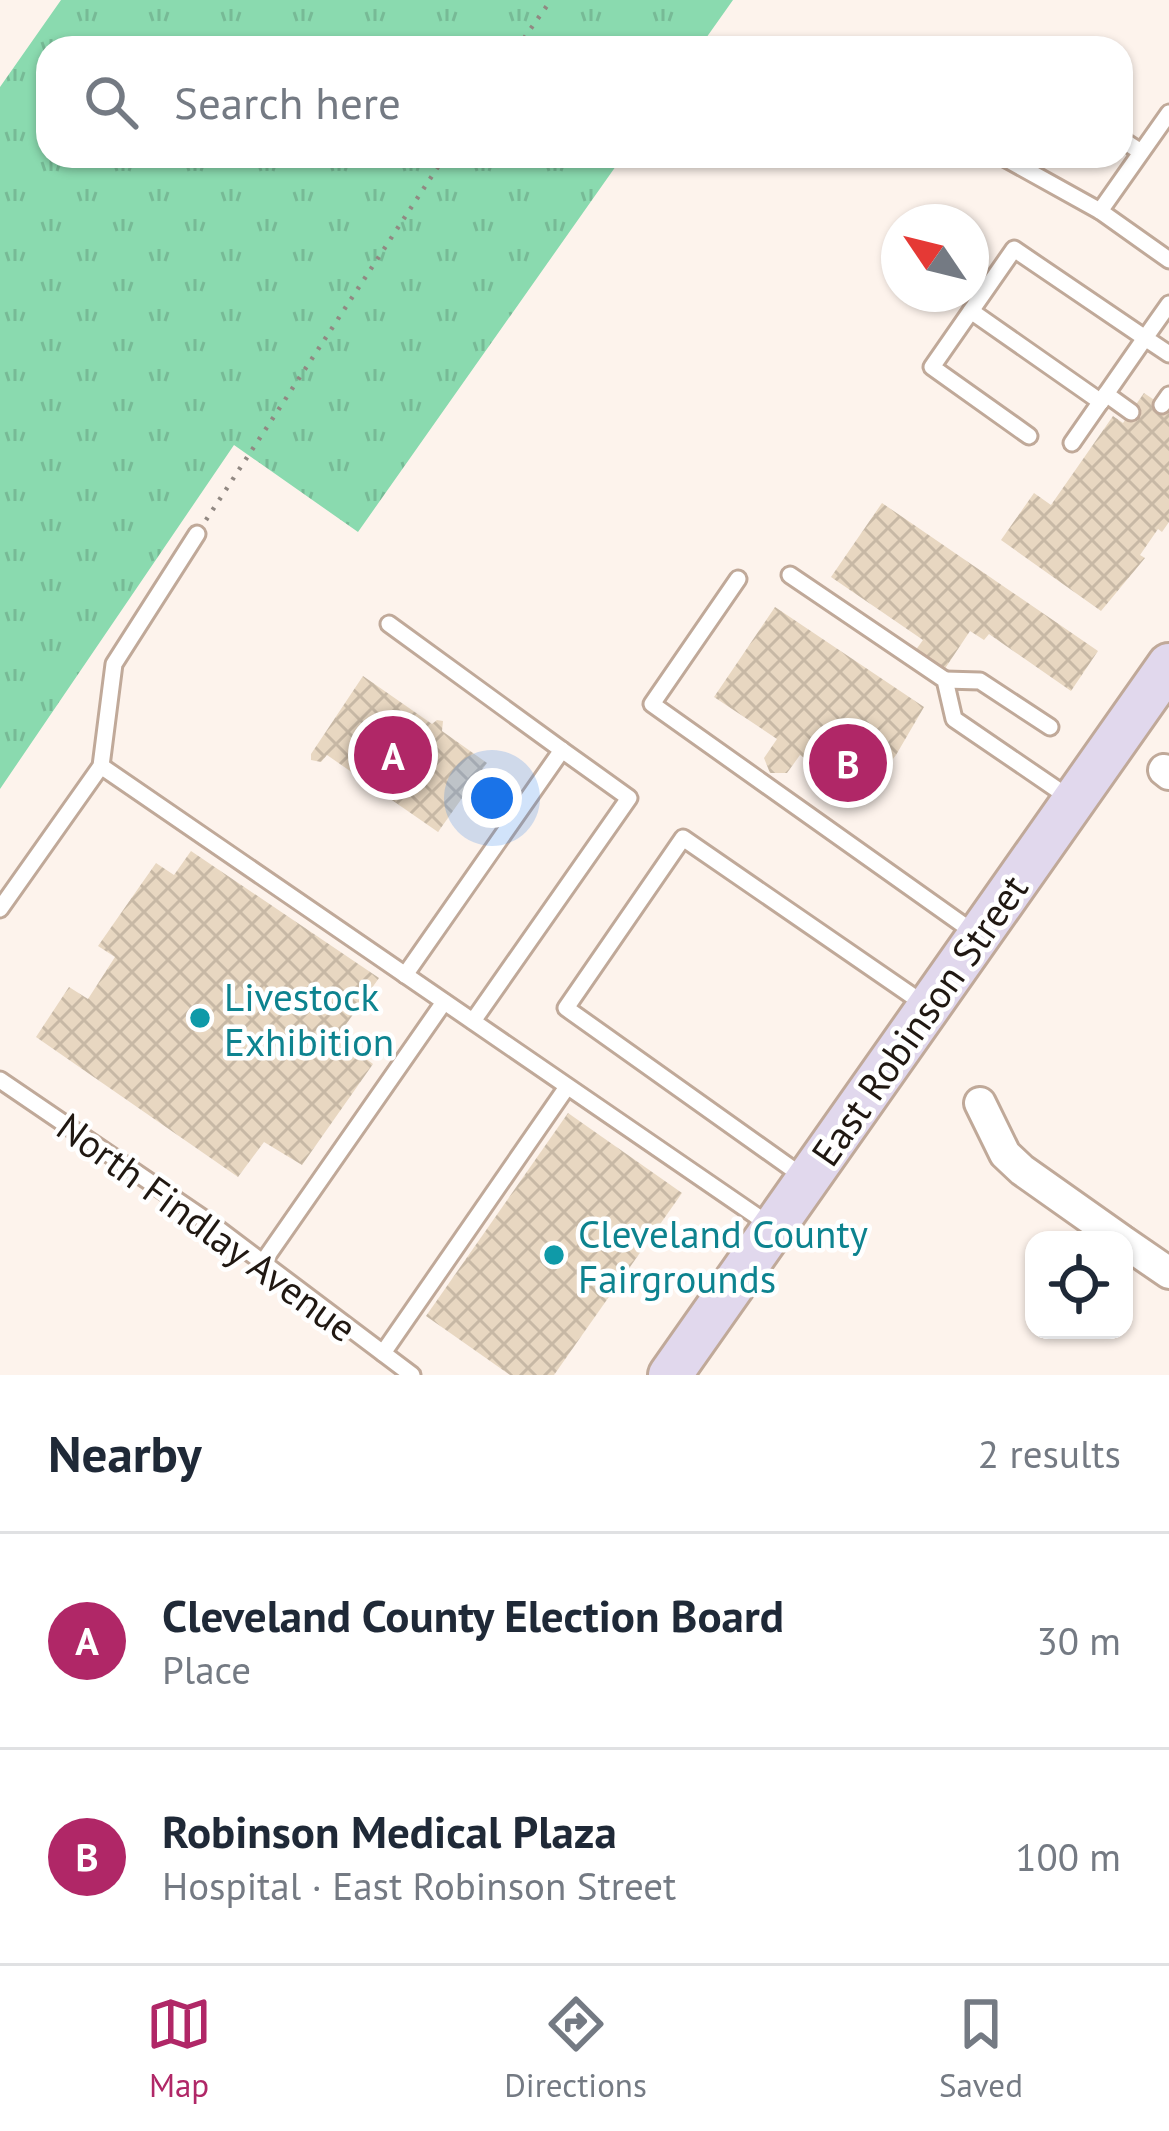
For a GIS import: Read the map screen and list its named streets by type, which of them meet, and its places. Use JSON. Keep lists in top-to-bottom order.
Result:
{
  "streets": {
    "main road": ["East Robinson Street"],
    "lane": ["North Findlay Avenue"]
  },
  "places": ["Livestock Exhibition", "Cleveland County Fairgrounds"],
  "north": "top left",
  "page": {
    "search": "Search here",
    "pins": ["A", "B"],
    "heading": ["Nearby", "2 results"],
    "list": [
      {
        "mark": "A",
        "name": "Cleveland County Election Board",
        "note": "Place",
        "value": "30 m"
      },
      {
        "mark": "B",
        "name": "Robinson Medical Plaza",
        "note": "Hospital · East Robinson Street",
        "value": "100 m"
      }
    ],
    "nav": ["Map", "Directions", "Saved"]
  }
}
